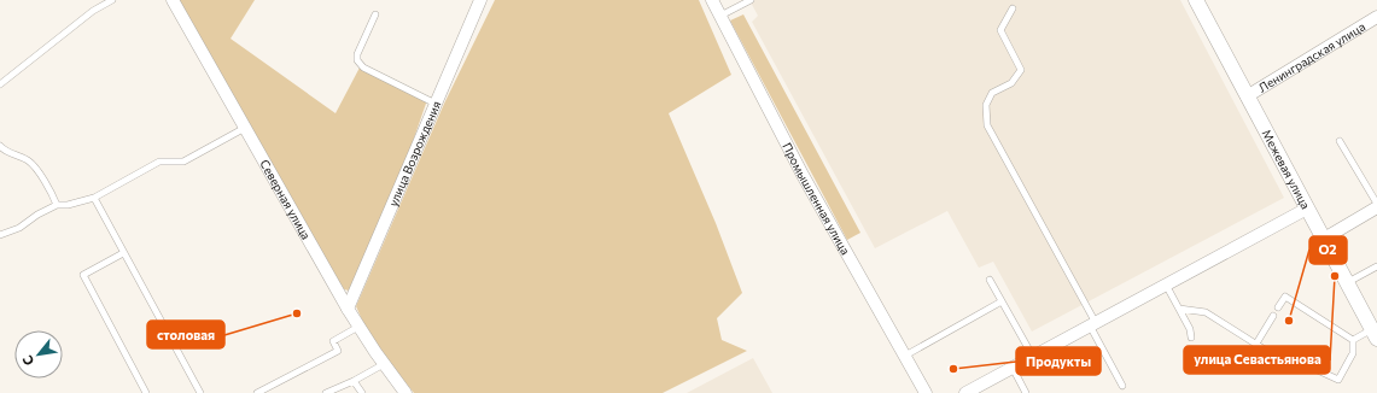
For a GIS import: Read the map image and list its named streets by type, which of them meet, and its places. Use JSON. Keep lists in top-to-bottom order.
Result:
{
  "streets": {
    "street": [
      "Ленинградская улица",
      "улица Возрождения",
      "Межевая улица",
      "Промышленная улица",
      "Северная улица"
    ]
  },
  "crossings": [
    ["Ленинградская улица", "Межевая улица"],
    ["улица Возрождения", "Северная улица"]
  ],
  "places": [
    "улица Севастьянова",
    "столовая",
    "O2",
    "Продукты"
  ],
  "north": "bottom left"
}
